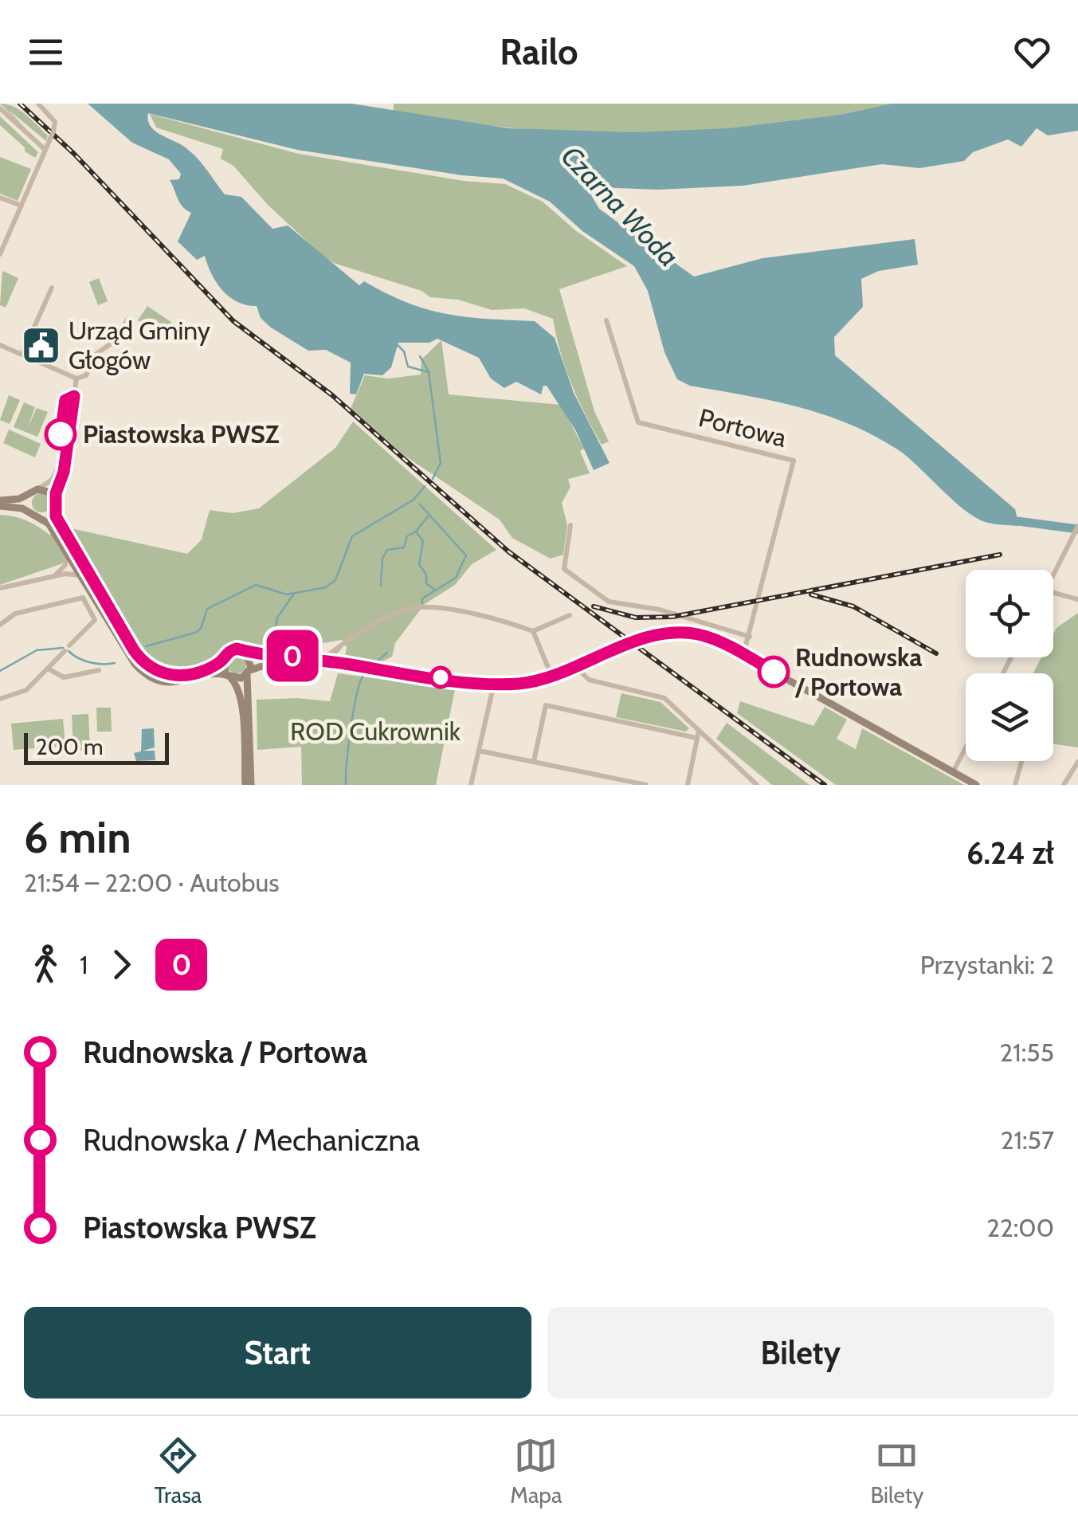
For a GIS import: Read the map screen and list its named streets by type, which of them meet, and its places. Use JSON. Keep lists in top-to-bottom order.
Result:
{
  "streets": {
    "street": ["Portowa"]
  },
  "water": ["Czarna Woda"],
  "parks": ["ROD Cukrownik"],
  "places": {
    "public building": ["Urząd Gminy Głogów"],
    "other": ["Piastowska PWSZ", "Rudnowska / Portowa"]
  },
  "lines": ["bus line 0"],
  "scale_bar": "200 m",
  "page": {
    "header": "Railo",
    "on_map": "0",
    "scale": "200 m",
    "heading": ["6 min", "21:54 – 22:00 · Autobus", "6.24 zł"],
    "legs": ["1", "0", "Przystanki: 2"],
    "list": [
      {
        "name": "Rudnowska / Portowa",
        "value": "21:55"
      },
      {
        "name": "Rudnowska / Mechaniczna",
        "value": "21:57"
      },
      {
        "name": "Piastowska PWSZ",
        "value": "22:00"
      }
    ],
    "buttons": ["Start", "Bilety"],
    "tabs": ["Trasa", "Mapa", "Bilety"]
  }
}
